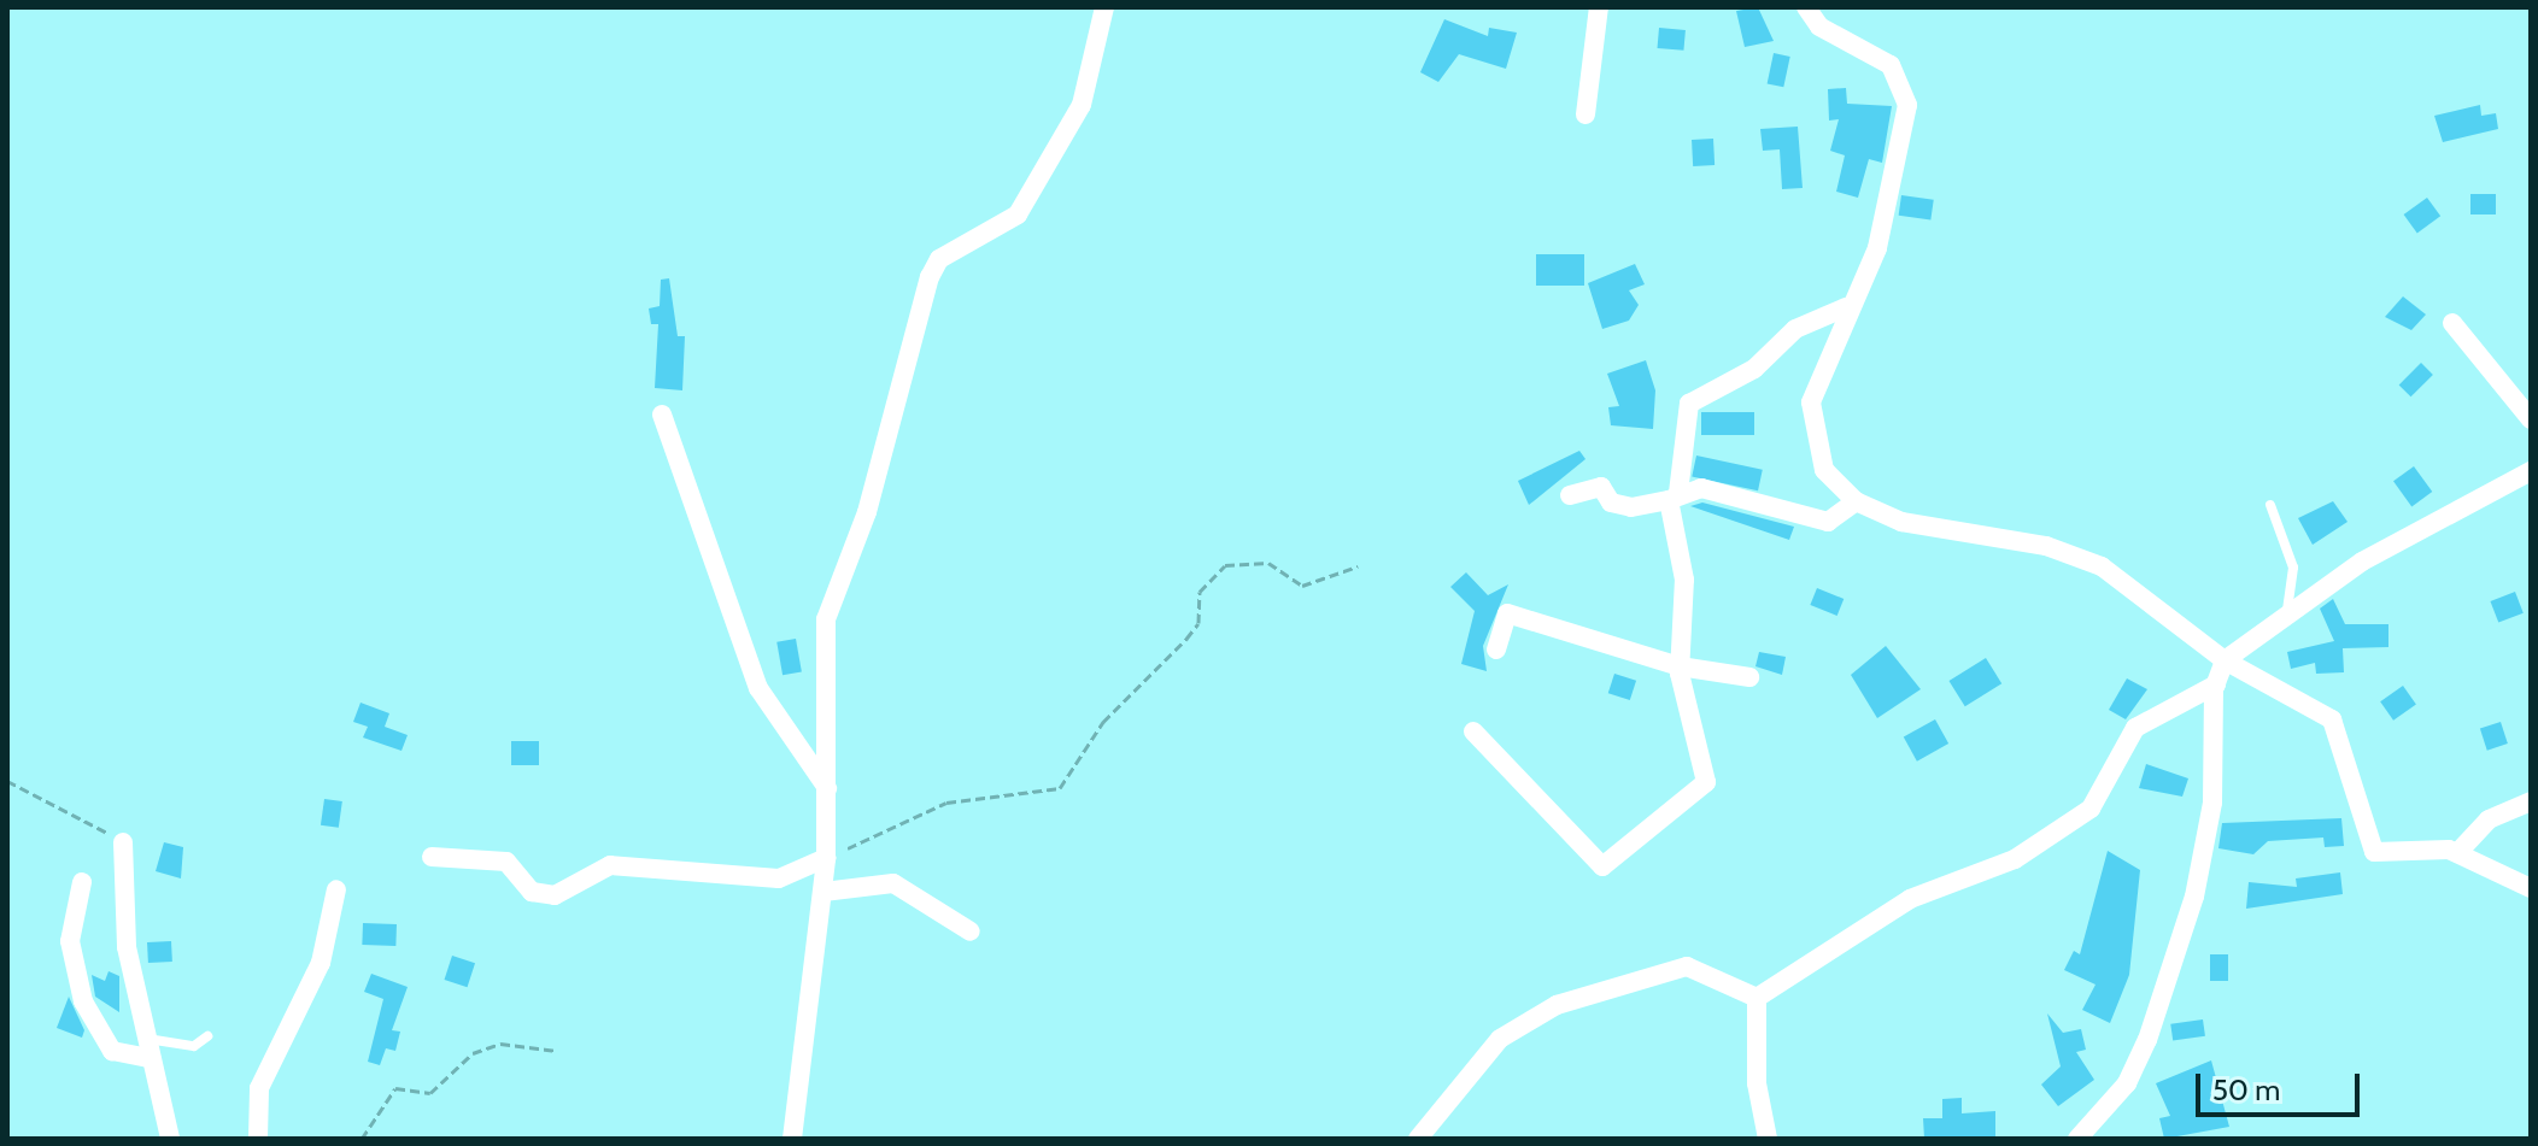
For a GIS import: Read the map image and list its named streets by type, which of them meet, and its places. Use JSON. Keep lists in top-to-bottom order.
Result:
{
  "scale_bar": "50 m"
}
